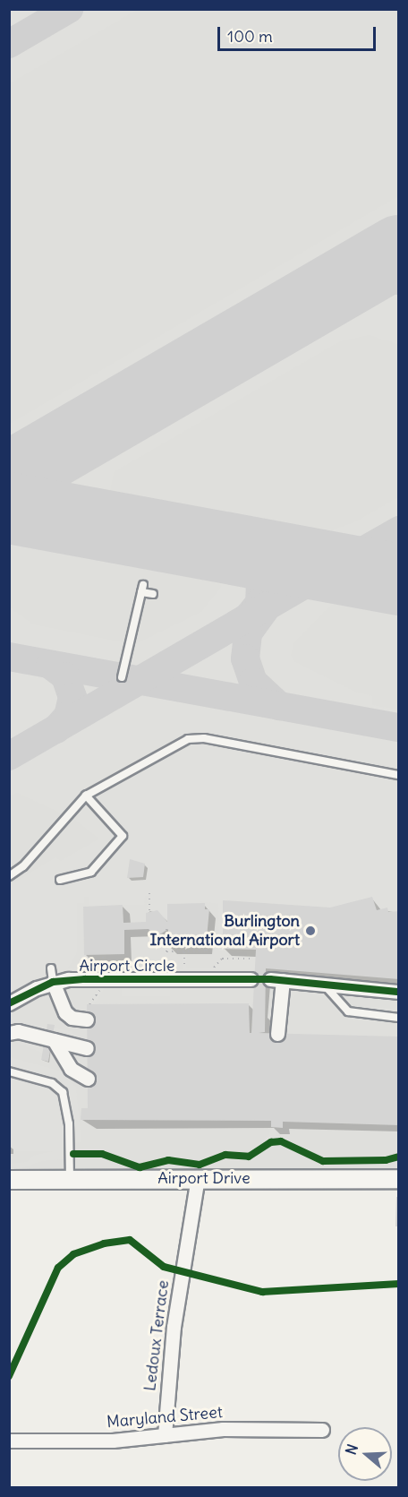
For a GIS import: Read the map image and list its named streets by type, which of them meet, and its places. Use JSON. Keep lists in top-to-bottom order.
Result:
{
  "streets": {
    "main road": ["Airport Drive"],
    "street": ["Airport Circle", "Ledoux Terrace", "Maryland Street"]
  },
  "crossings": [
    ["Airport Drive", "Ledoux Terrace"],
    ["Ledoux Terrace", "Maryland Street"]
  ],
  "places": ["Burlington International Airport"],
  "scale_bar": "100 m",
  "north": "left"
}
